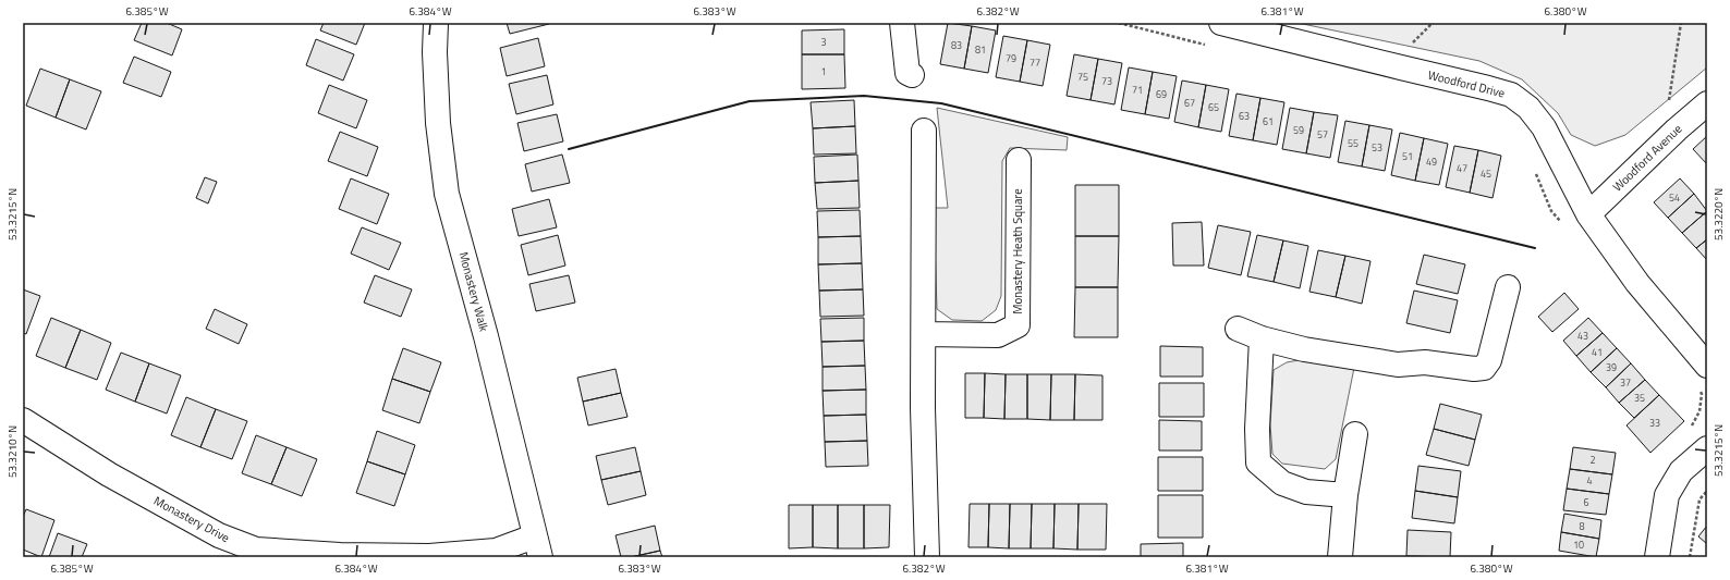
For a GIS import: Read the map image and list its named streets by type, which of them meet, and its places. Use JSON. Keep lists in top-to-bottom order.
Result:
{
  "streets": {
    "street": [
      "Woodford Drive",
      "Woodford Avenue",
      "Monastery Heath Square",
      "Monastery Walk",
      "Monastery Drive"
    ]
  },
  "crossings": [
    ["Woodford Drive", "Woodford Avenue"],
    ["Monastery Walk", "Monastery Drive"]
  ],
  "house_numbers": [
    "3",
    "83",
    "81",
    "79",
    "77",
    "1",
    "75",
    "73",
    "71",
    "69",
    "67",
    "65",
    "63",
    "61",
    "59",
    "57",
    "55",
    "53",
    "51",
    "49",
    "47",
    "45",
    "54",
    "43",
    "41",
    "39",
    "37",
    "35",
    "33",
    "2",
    "4",
    "6",
    "8",
    "10"
  ],
  "coordinates": [
    "6.385°W",
    "6.384°W",
    "6.383°W",
    "6.382°W",
    "6.381°W",
    "6.380°W",
    "53.3220°N",
    "53.3215°N",
    "53.3210°N"
  ]
}
